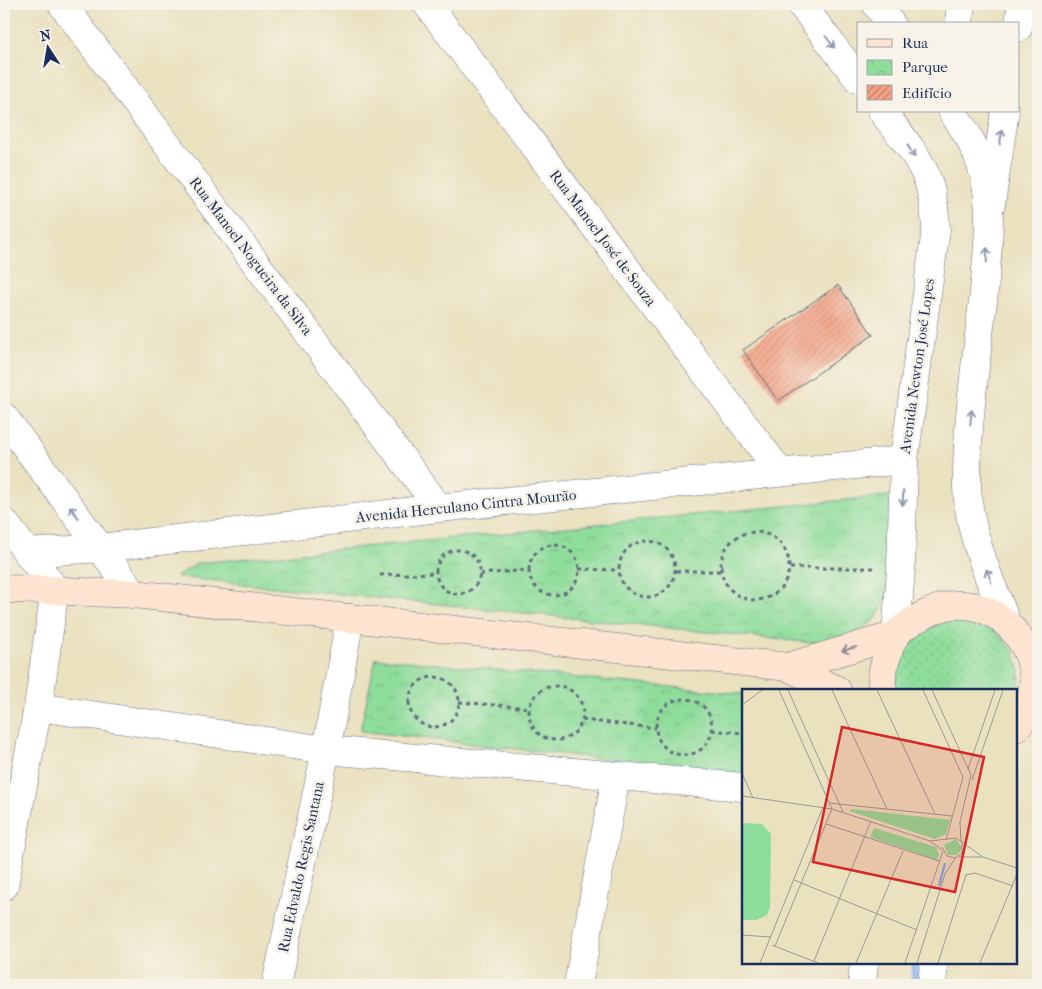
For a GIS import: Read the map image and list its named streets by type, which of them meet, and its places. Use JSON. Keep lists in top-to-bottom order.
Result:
{
  "streets": {
    "street": [
      "Rua Manoel José de Souza",
      "Rua Manoel Nogueira da Silva",
      "Avenida Newton José Lopes",
      "Avenida Herculano Cintra Mourão",
      "Rua Edvaldo Regis Santana"
    ]
  },
  "crossings": [
    ["Rua Manoel José de Souza", "Avenida Herculano Cintra Mourão"],
    ["Rua Manoel Nogueira da Silva", "Avenida Herculano Cintra Mourão"],
    ["Avenida Newton José Lopes", "Avenida Herculano Cintra Mourão"]
  ],
  "legend": ["Rua", "Parque", "Edifício"],
  "north": "top"
}
